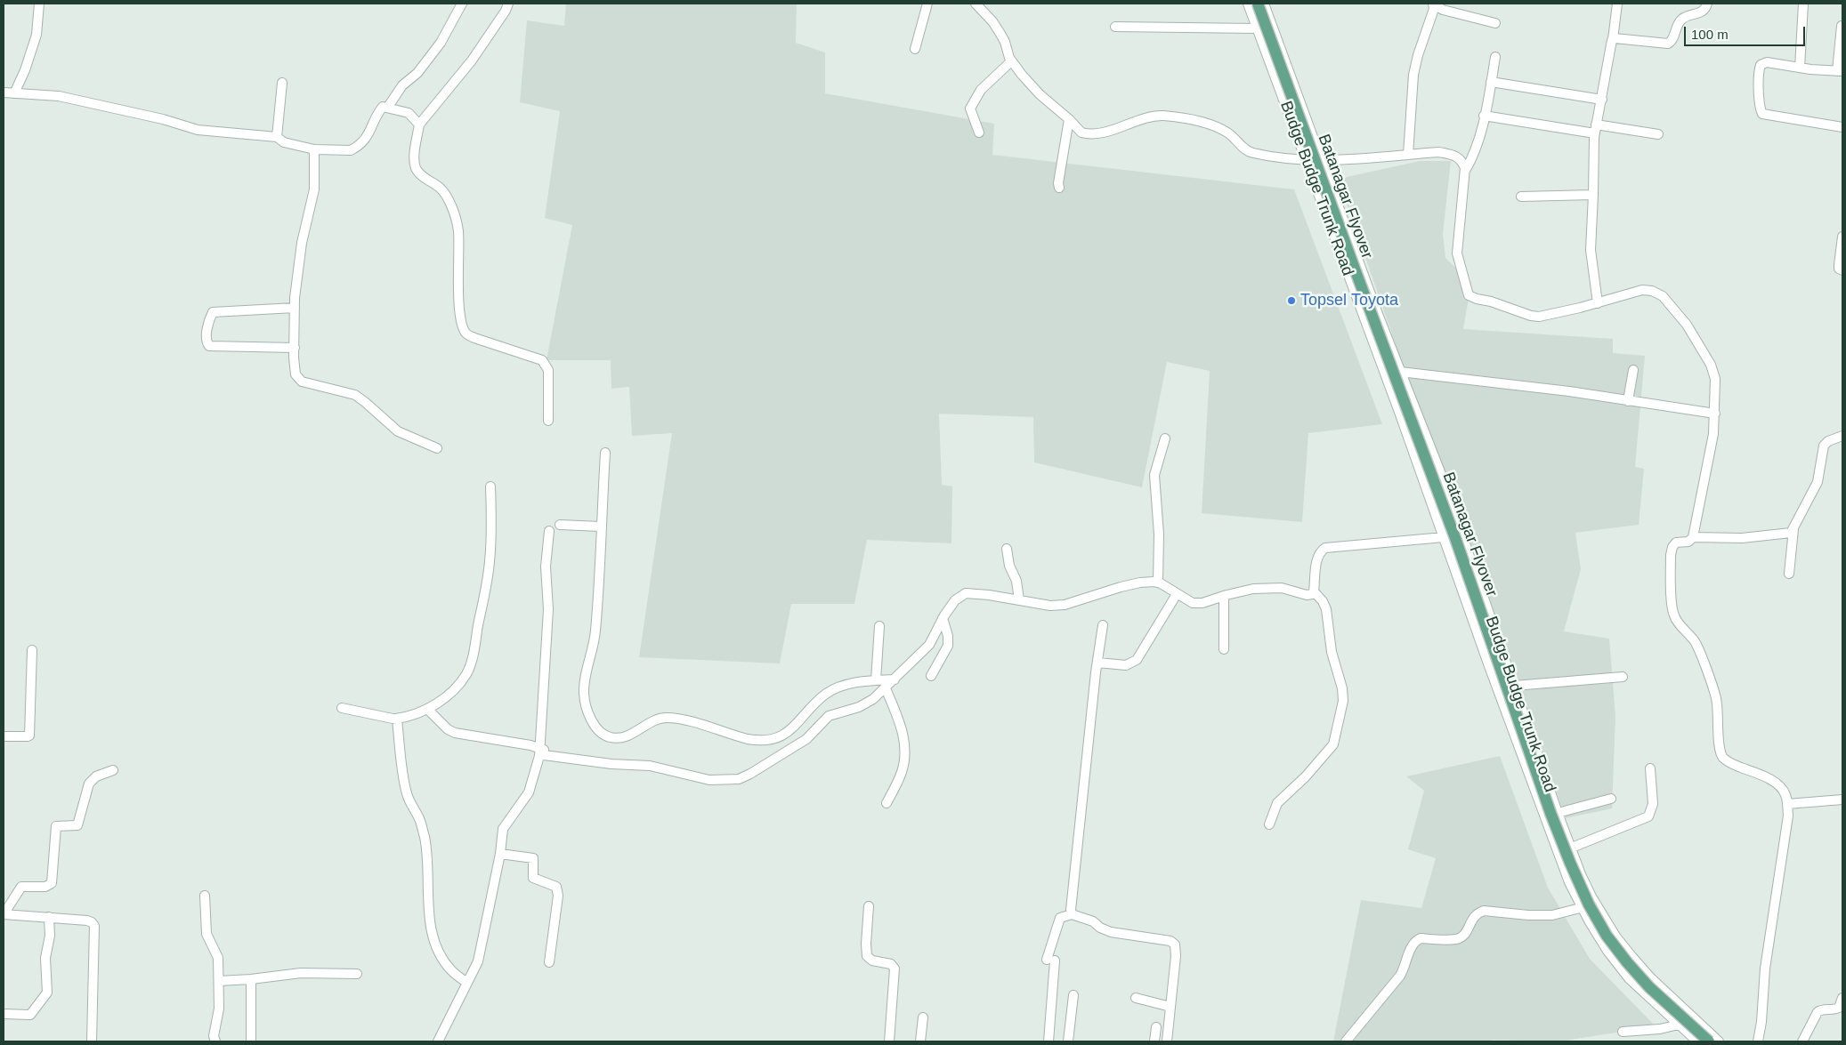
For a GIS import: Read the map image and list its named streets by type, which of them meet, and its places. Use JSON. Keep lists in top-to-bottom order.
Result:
{
  "streets": {
    "main road": ["Batanagar Flyover"],
    "street": ["Budge Budge Trunk Road"]
  },
  "places": ["Topsel Toyota"],
  "scale_bar": "100 m"
}
